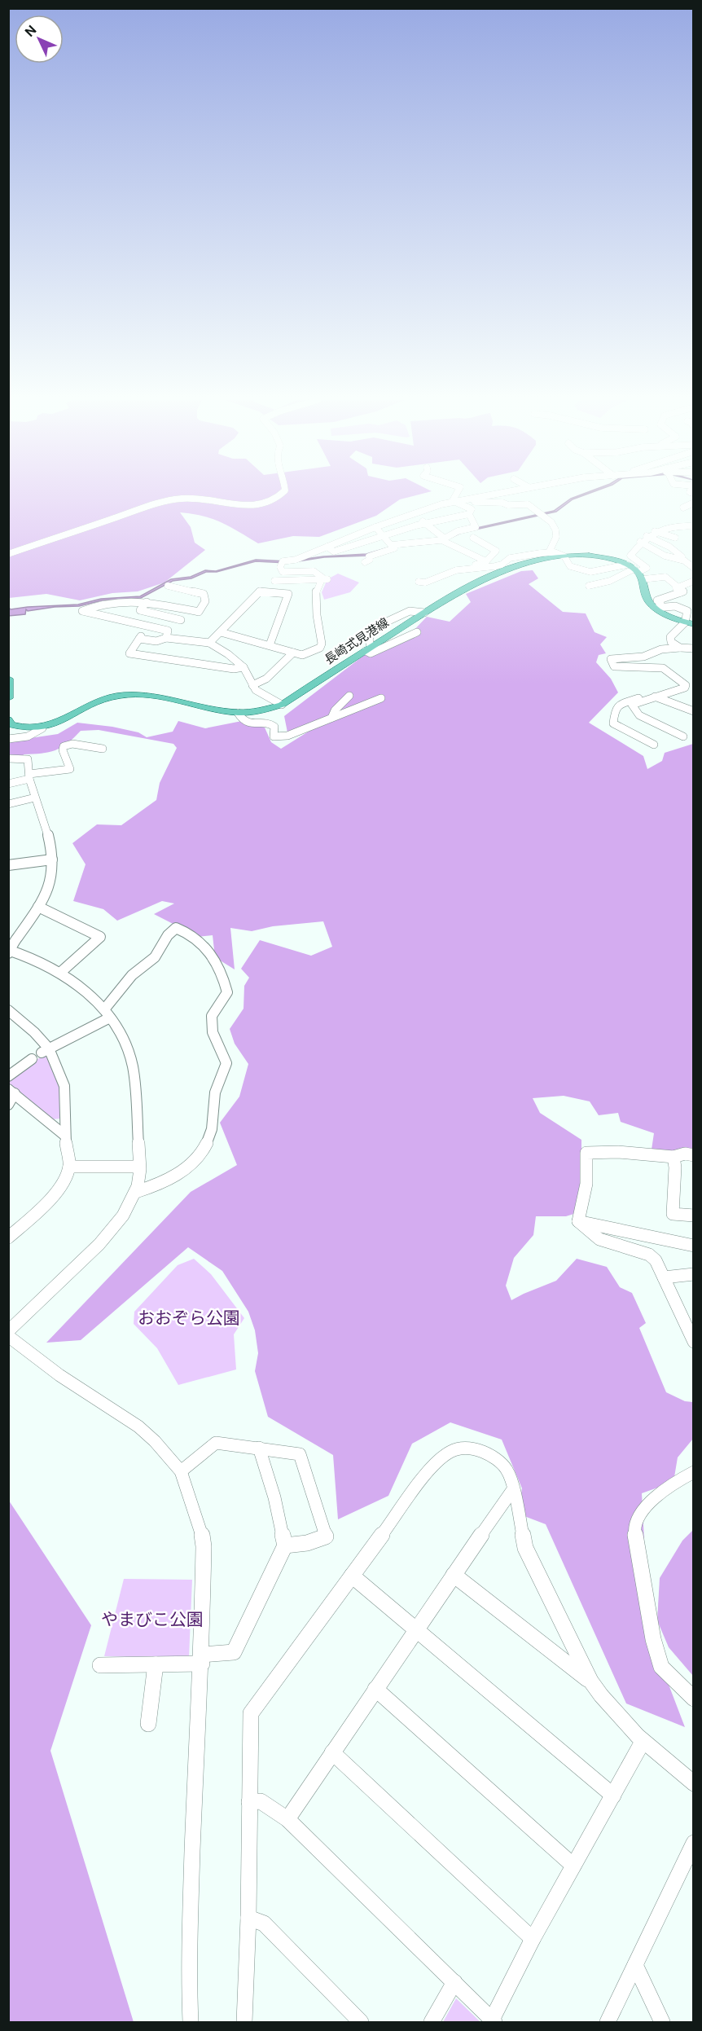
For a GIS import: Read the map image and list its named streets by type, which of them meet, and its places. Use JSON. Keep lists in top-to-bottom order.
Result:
{
  "streets": {
    "main road": ["長崎式見港線"]
  },
  "parks": ["おおぞら公園", "やまびこ公園"],
  "north": "top left"
}
